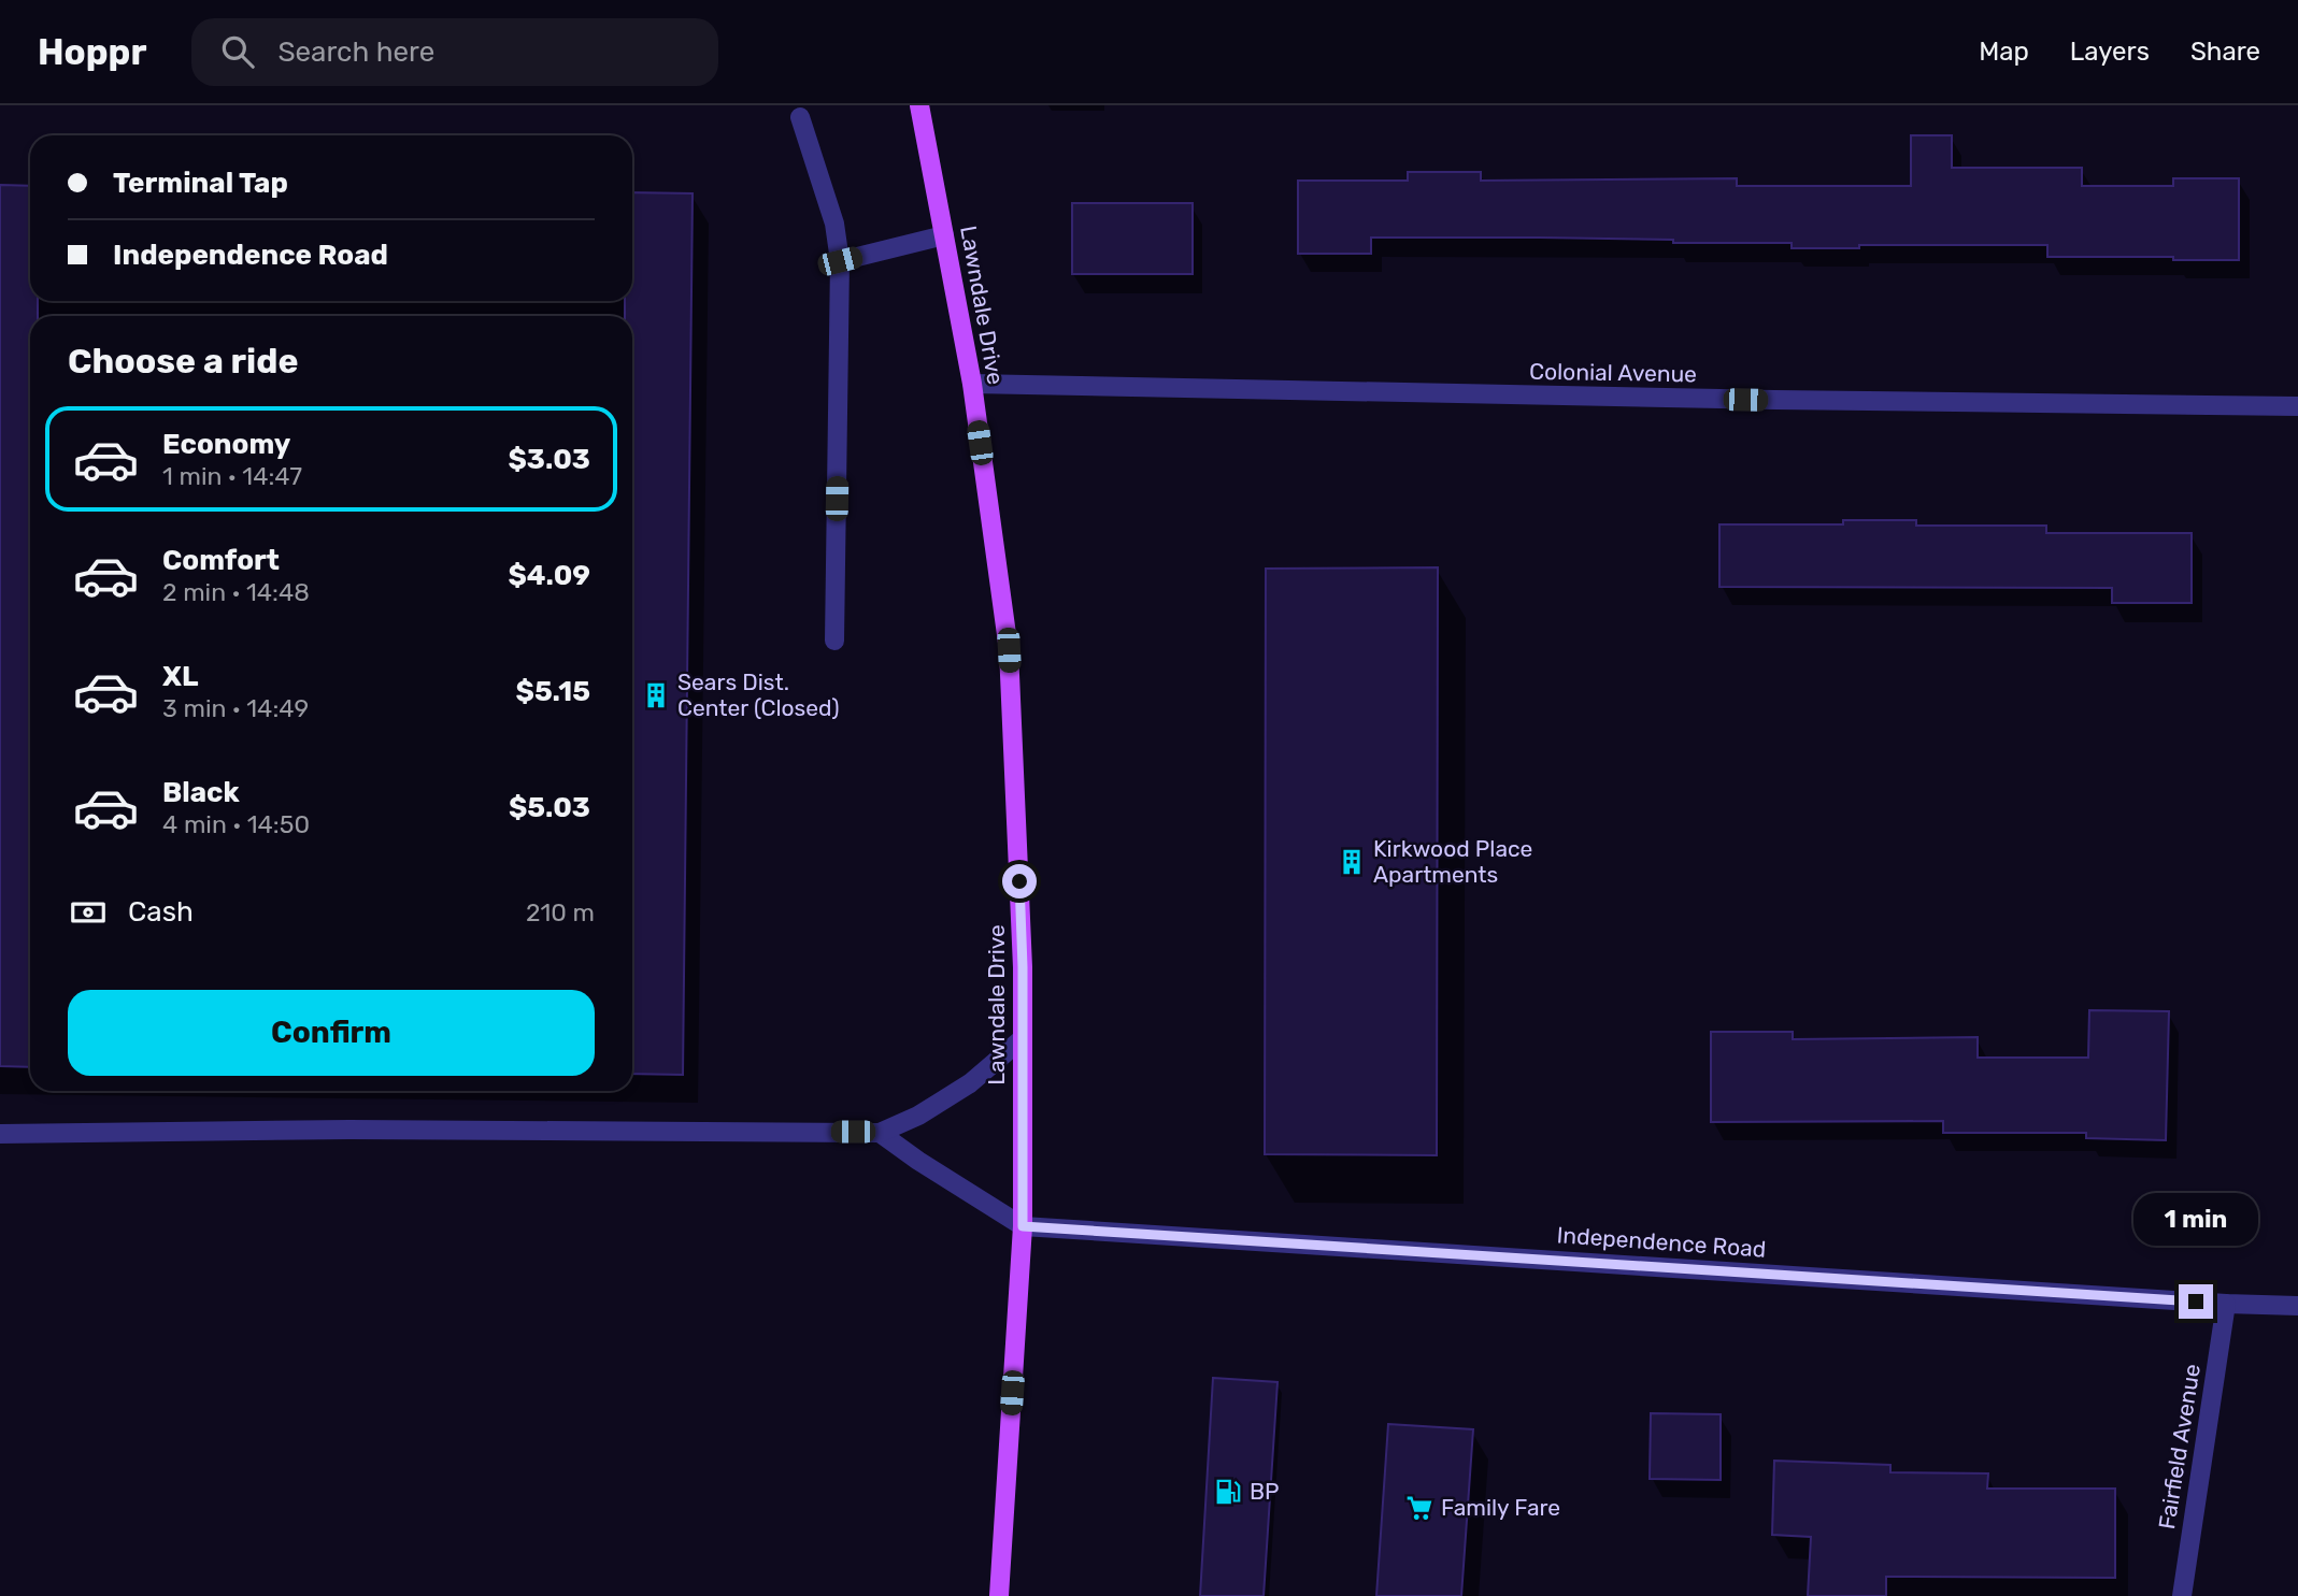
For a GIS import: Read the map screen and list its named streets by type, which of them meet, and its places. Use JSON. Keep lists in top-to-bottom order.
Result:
{
  "streets": {
    "main road": ["Lawndale Drive"],
    "street": ["Colonial Avenue", "Independence Road", "Fairfield Avenue"]
  },
  "crossings": [
    ["Lawndale Drive", "Colonial Avenue"],
    ["Lawndale Drive", "Independence Road"],
    ["Independence Road", "Fairfield Avenue"]
  ],
  "places": {
    "building": ["Sears Dist. Center (Closed)", "Kirkwood Place Apartments"],
    "fuel station": ["BP"],
    "supermarket": ["Family Fare"]
  },
  "page": {
    "header": "Hoppr",
    "search": "Search here",
    "nav": ["Map", "Layers", "Share"],
    "banner": ["Terminal Tap", "Independence Road"],
    "heading": "Choose a ride",
    "list": [
      {
        "name": "Economy",
        "note": "1 min · 14:47",
        "value": "$3.03"
      },
      {
        "name": "Comfort",
        "note": "2 min · 14:48",
        "value": "$4.09"
      },
      {
        "name": "XL",
        "note": "3 min · 14:49",
        "value": "$5.15"
      },
      {
        "name": "Black",
        "note": "4 min · 14:50",
        "value": "$5.03"
      }
    ],
    "pay": ["Cash", "210 m"],
    "buttons": "Confirm",
    "bubble": "1 min"
  }
}
